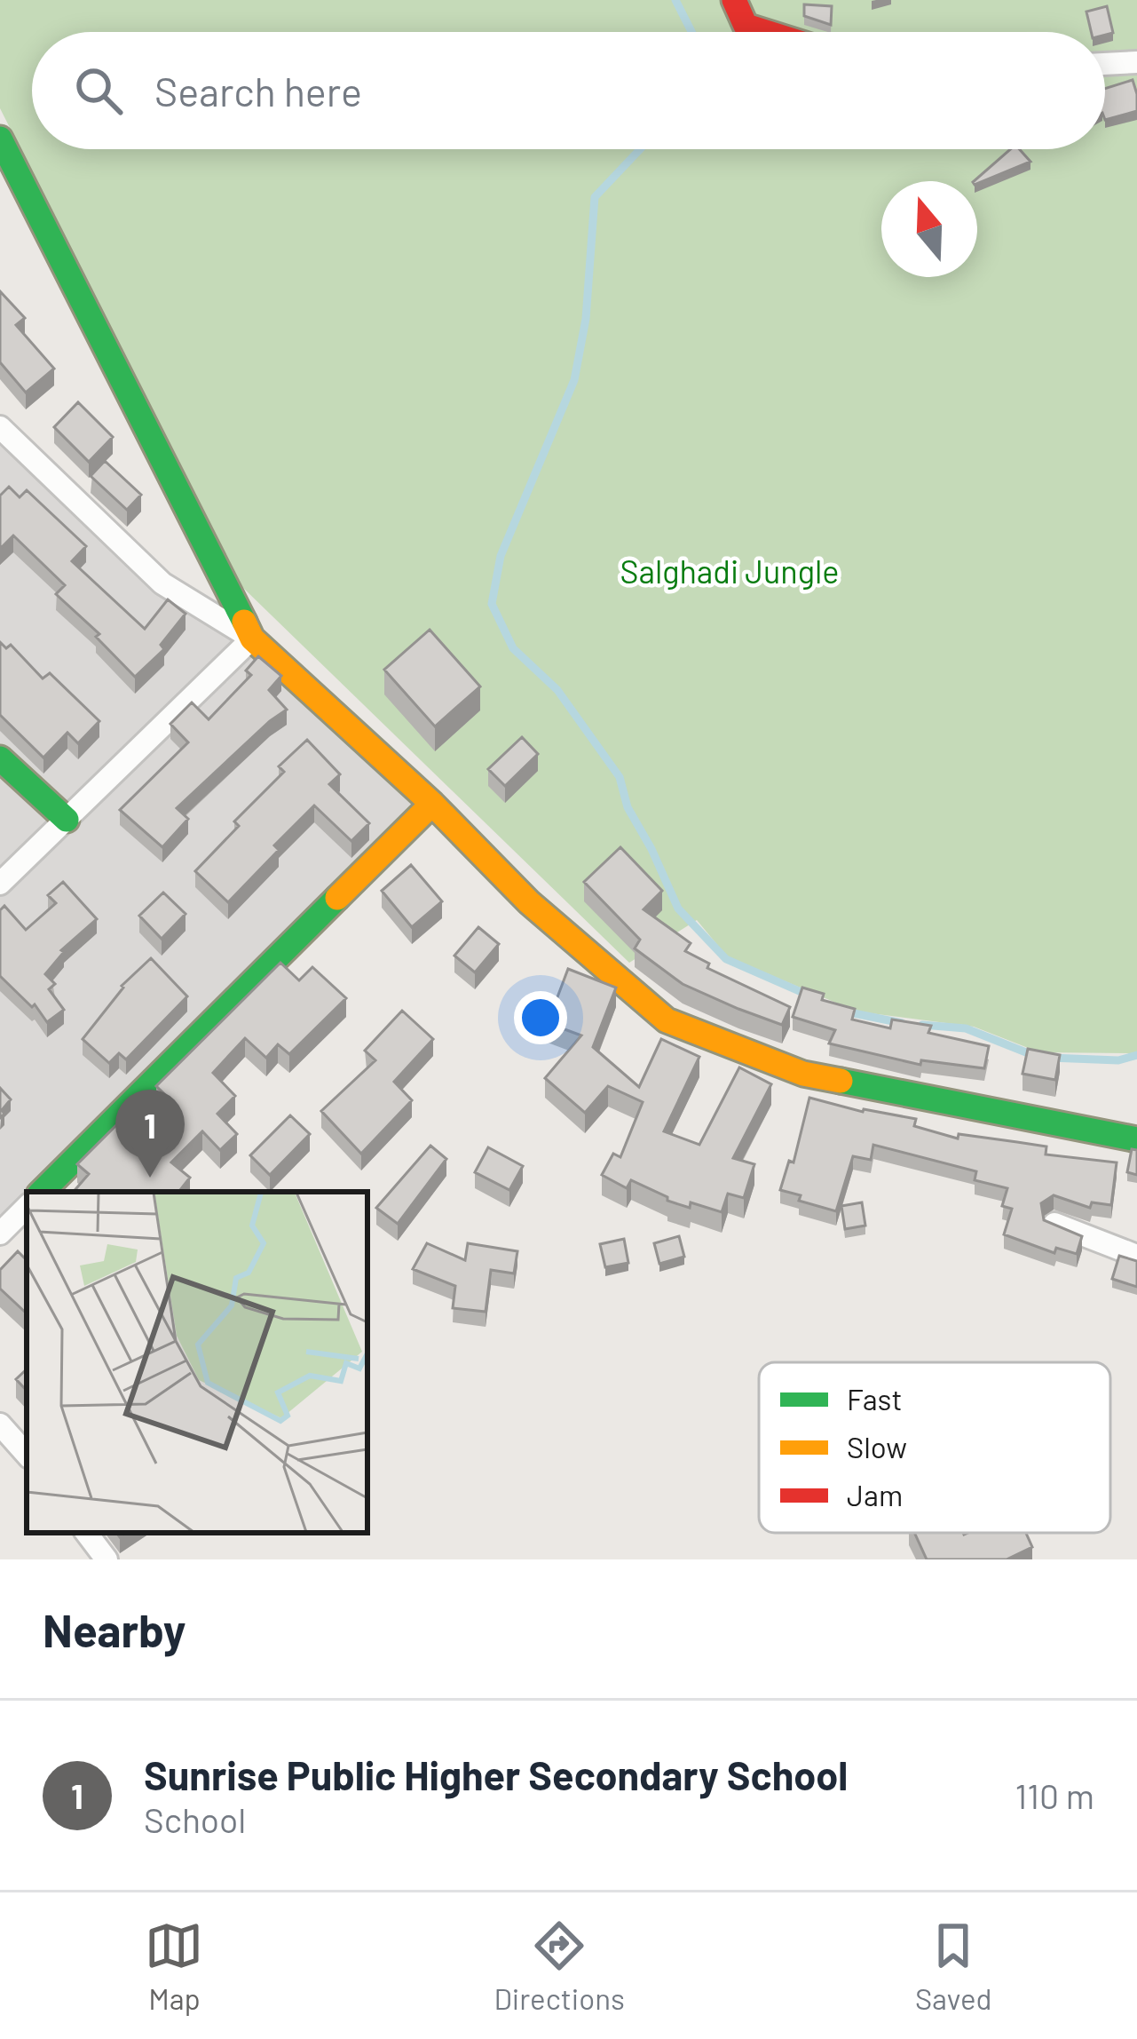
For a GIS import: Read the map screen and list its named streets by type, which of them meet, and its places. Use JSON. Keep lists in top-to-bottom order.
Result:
{
  "parks": ["Salghadi Jungle"],
  "legend": ["Fast", "Slow", "Jam"],
  "north": "top",
  "page": {
    "search": "Search here",
    "pins": "1",
    "heading": "Nearby",
    "list": [
      {
        "mark": "1",
        "name": "Sunrise Public Higher Secondary School",
        "note": "School",
        "value": "110 m"
      }
    ],
    "nav": ["Map", "Directions", "Saved"]
  }
}
